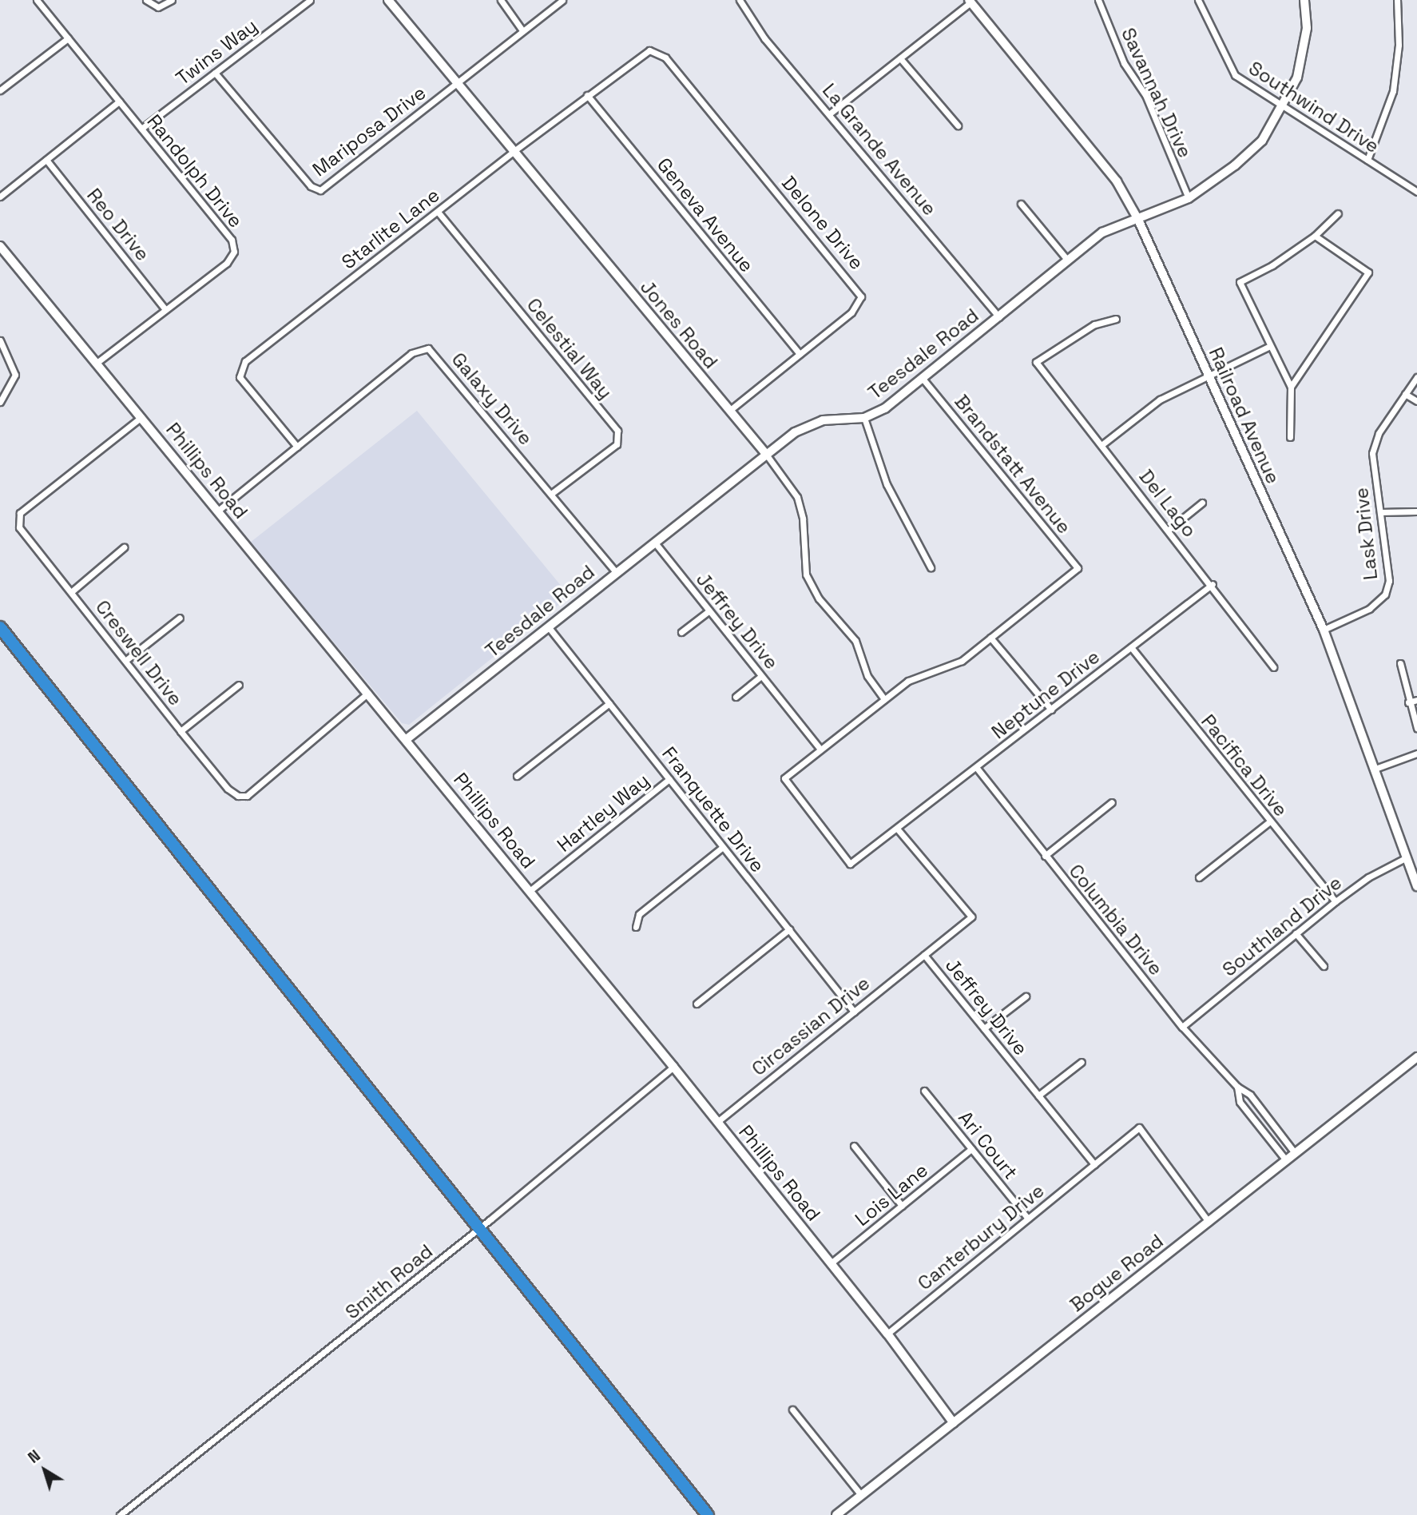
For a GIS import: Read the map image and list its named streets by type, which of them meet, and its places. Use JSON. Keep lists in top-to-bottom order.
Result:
{
  "streets": {
    "street": [
      "Twins Way",
      "Savannah Drive",
      "Southwind Drive",
      "Mariposa Drive",
      "La Grande Avenue",
      "Randolph Drive",
      "Geneva Avenue",
      "Delone Drive",
      "Reo Drive",
      "Starlite Lane",
      "Jones Road",
      "Celestial Way",
      "Teesdale Road",
      "Galaxy Drive",
      "Railroad Avenue",
      "Brandstatt Avenue",
      "Phillips Road",
      "Del Lago",
      "Lask Drive",
      "Jeffrey Drive",
      "Creswell Drive",
      "Neptune Drive",
      "Pacifica Drive",
      "Franquette Drive",
      "Hartley Way",
      "Columbia Drive",
      "Southland Drive",
      "Circassian Drive",
      "Ari Court",
      "Lois Lane",
      "Canterbury Drive",
      "Bogue Road",
      "Smith Road"
    ]
  },
  "crossings": [
    ["Twins Way", "Mariposa Drive"],
    ["Twins Way", "Randolph Drive"],
    ["Savannah Drive", "Teesdale Road"],
    ["Southwind Drive", "Teesdale Road"],
    ["Mariposa Drive", "Jones Road"],
    ["La Grande Avenue", "Teesdale Road"],
    ["Randolph Drive", "Reo Drive"],
    ["Randolph Drive", "Phillips Road"],
    ["Geneva Avenue", "Delone Drive"],
    ["Geneva Avenue", "Starlite Lane"],
    ["Delone Drive", "Starlite Lane"],
    ["Delone Drive", "Jones Road"],
    ["Starlite Lane", "Jones Road"],
    ["Starlite Lane", "Celestial Way"],
    ["Starlite Lane", "Galaxy Drive"],
    ["Jones Road", "Teesdale Road"],
    ["Celestial Way", "Galaxy Drive"],
    ["Teesdale Road", "Galaxy Drive"],
    ["Teesdale Road", "Railroad Avenue"],
    ["Teesdale Road", "Brandstatt Avenue"],
    ["Teesdale Road", "Phillips Road"],
    ["Teesdale Road", "Jeffrey Drive"],
    ["Teesdale Road", "Franquette Drive"],
    ["Galaxy Drive", "Phillips Road"],
    ["Railroad Avenue", "Lask Drive"],
    ["Railroad Avenue", "Southland Drive"],
    ["Phillips Road", "Creswell Drive"],
    ["Phillips Road", "Hartley Way"],
    ["Phillips Road", "Circassian Drive"],
    ["Phillips Road", "Lois Lane"],
    ["Phillips Road", "Canterbury Drive"],
    ["Phillips Road", "Bogue Road"],
    ["Phillips Road", "Smith Road"],
    ["Del Lago", "Neptune Drive"],
    ["Jeffrey Drive", "Neptune Drive"],
    ["Jeffrey Drive", "Circassian Drive"],
    ["Jeffrey Drive", "Canterbury Drive"],
    ["Neptune Drive", "Pacifica Drive"],
    ["Neptune Drive", "Columbia Drive"],
    ["Pacifica Drive", "Southland Drive"],
    ["Franquette Drive", "Hartley Way"],
    ["Franquette Drive", "Circassian Drive"],
    ["Columbia Drive", "Southland Drive"],
    ["Columbia Drive", "Bogue Road"],
    ["Ari Court", "Lois Lane"],
    ["Ari Court", "Canterbury Drive"]
  ],
  "north": "top left"
}
